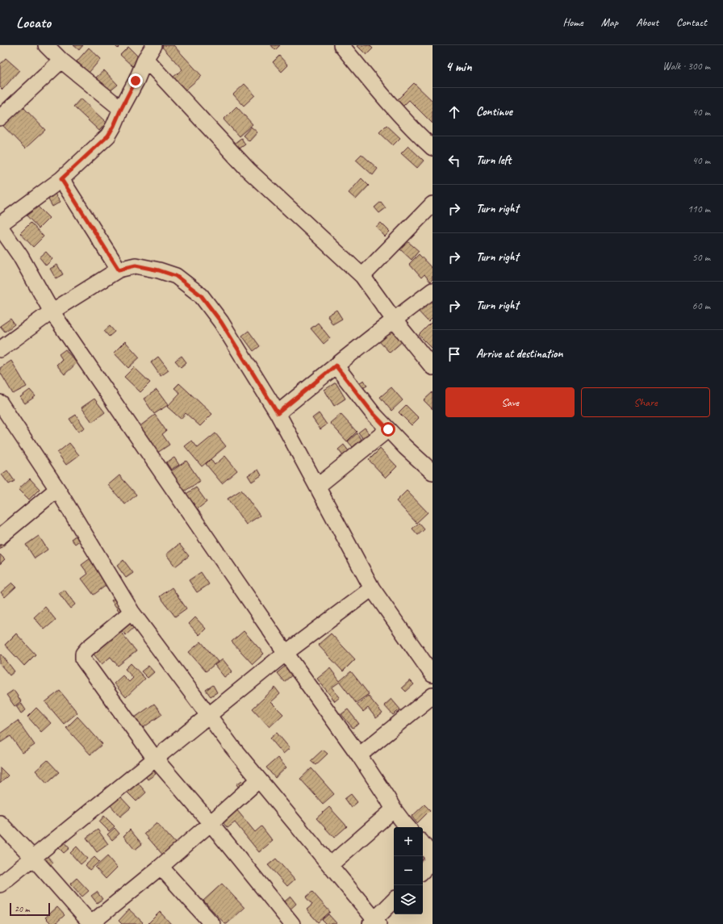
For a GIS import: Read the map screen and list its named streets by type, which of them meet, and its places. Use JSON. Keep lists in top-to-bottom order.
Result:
{
  "scale_bar": "20 m",
  "page": {
    "header": "Locato",
    "nav": [
      "Home",
      "Map",
      "About",
      "Contact"
    ],
    "heading": ["4 min", "Walk · 300 m"],
    "list": [
      ["Continue", "40 m"],
      ["Turn left", "40 m"],
      ["Turn right", "110 m"],
      ["Turn right", "50 m"],
      ["Turn right", "60 m"],
      "Arrive at destination"
    ],
    "buttons": ["Save", "Share"],
    "map_buttons": ["+", "−"],
    "scale": "20 m"
  }
}
